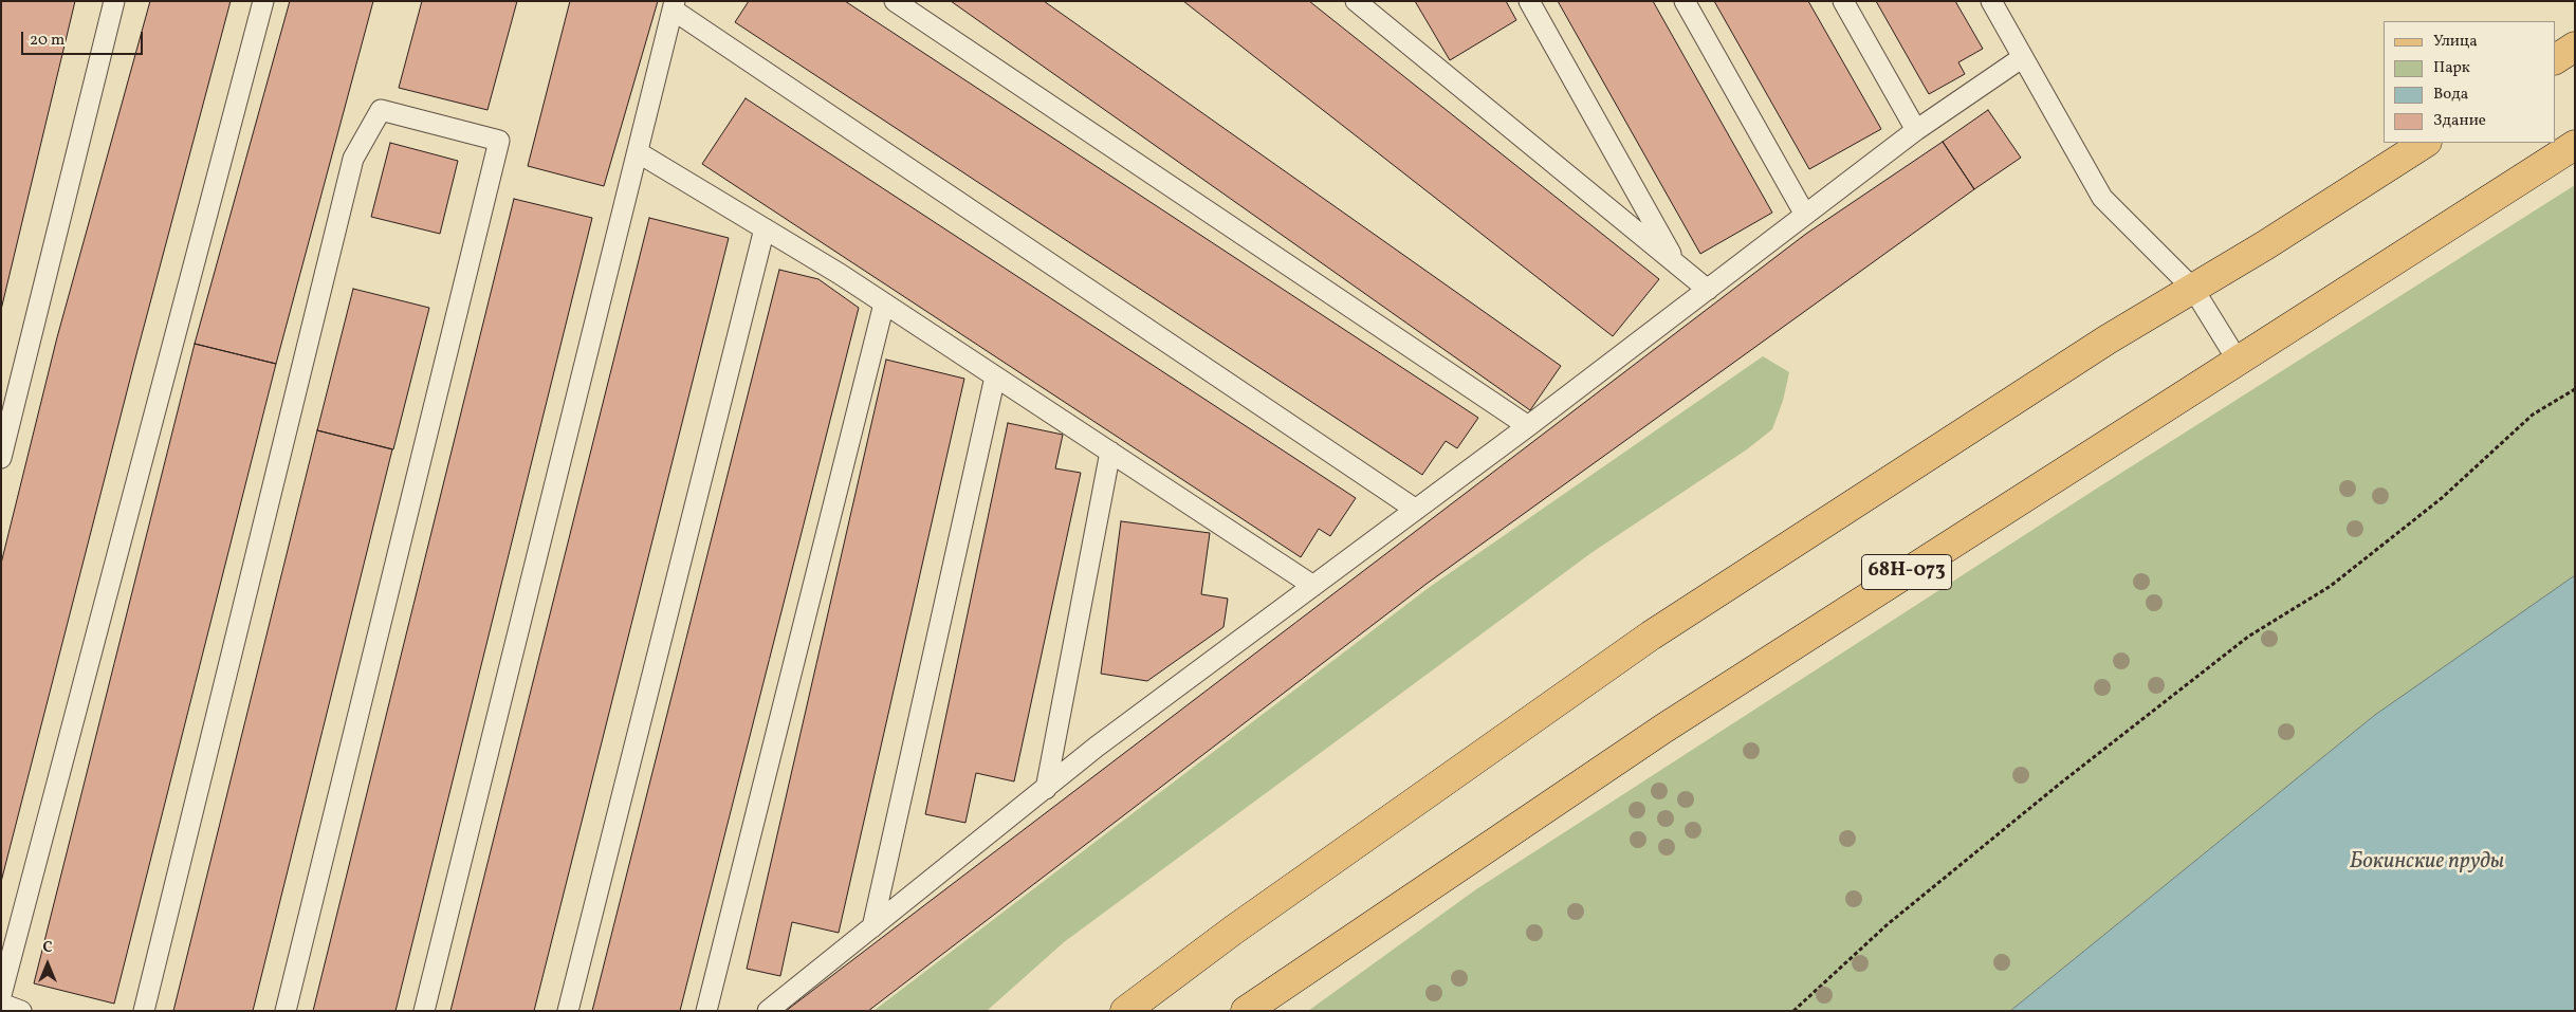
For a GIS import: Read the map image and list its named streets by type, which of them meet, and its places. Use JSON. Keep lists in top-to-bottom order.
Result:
{
  "streets": {
    "main road": ["68Н-073"]
  },
  "water": ["Бокинские пруды"],
  "legend": [
    "Улица",
    "Парк",
    "Вода",
    "Здание"
  ],
  "scale_bar": "20 m",
  "north": "top"
}
